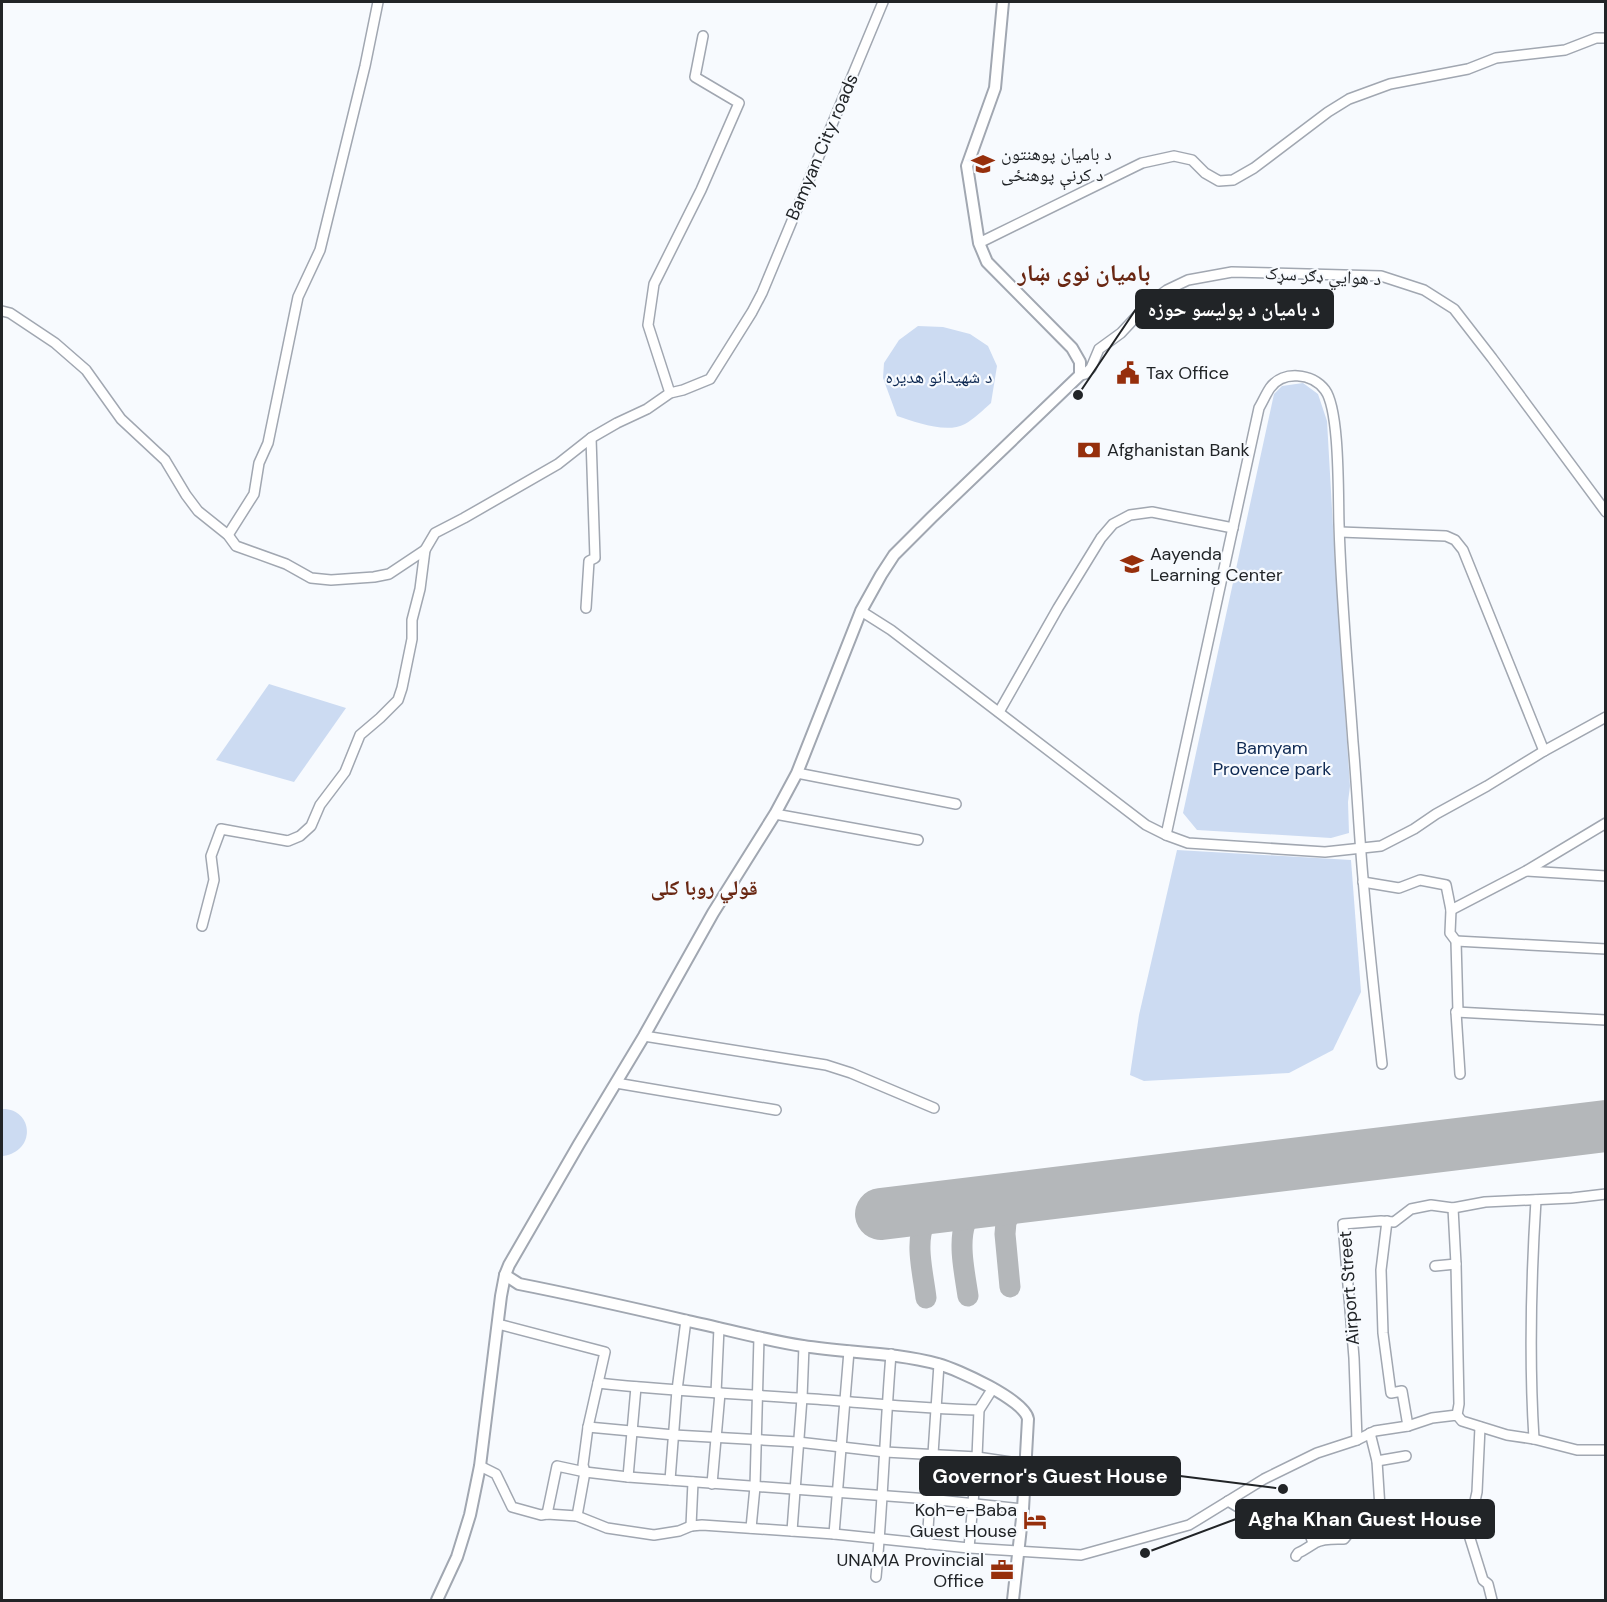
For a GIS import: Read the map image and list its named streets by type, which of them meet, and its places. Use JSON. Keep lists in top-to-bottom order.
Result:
{
  "streets": {
    "street": ["Bamyan City roads", "د هوايي ډګر سړک", "Airport Street"]
  },
  "districts": ["باميان نوی ښار", "قولي روبا کلی"],
  "parks": ["د شهیدانو هدیره", "Bamyam Provence park"],
  "places": {
    "school or university": ["د بامیان پوهنتون د کرنې پوهنځی", "Aayenda Learning Center"],
    "public building": ["Tax Office"],
    "other": ["د بامیان د پولیسو حوزه", "Governor's Guest House", "Agha Khan Guest House"],
    "bank": ["Afghanistan Bank"],
    "hotel": ["Koh-e-Baba Guest House"],
    "office": ["UNAMA Provincial Office"]
  }
}
